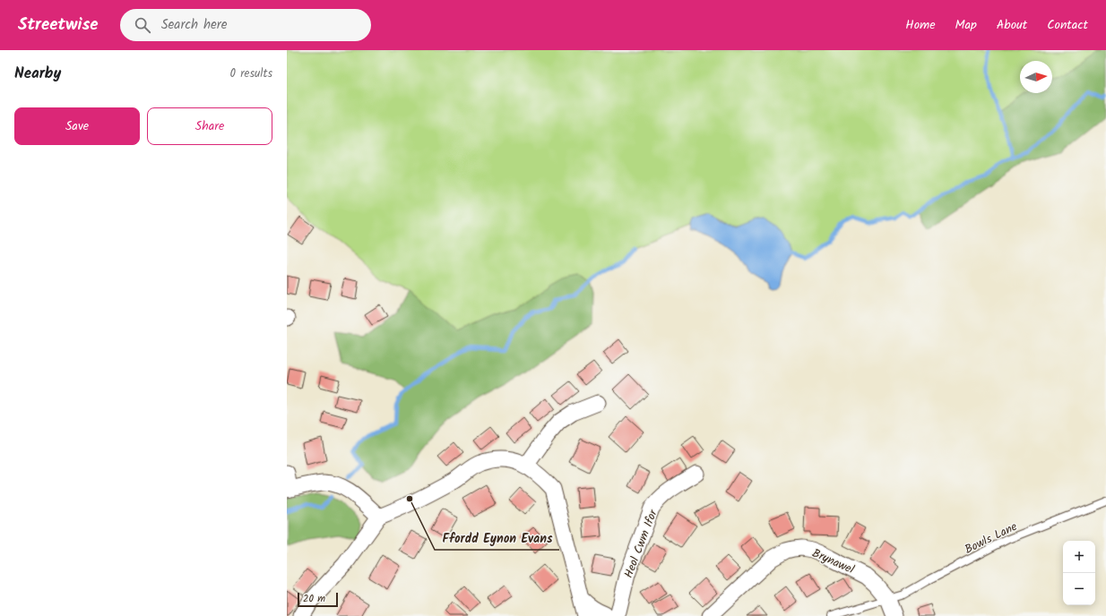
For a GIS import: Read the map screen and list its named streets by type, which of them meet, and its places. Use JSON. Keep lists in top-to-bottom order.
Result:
{
  "streets": {
    "street": ["Heol Cwm Ifor", "Brynawel"],
    "lane": ["Bowls Lane"]
  },
  "crossings": [
    ["Bowls Lane", "Brynawel"]
  ],
  "places": ["Ffordd Eynon Evans"],
  "scale_bar": "20 m",
  "north": "right",
  "page": {
    "header": "Streetwise",
    "search": "Search here",
    "nav": [
      "Home",
      "Map",
      "About",
      "Contact"
    ],
    "heading": ["Nearby", "0 results"],
    "buttons": ["Save", "Share"],
    "map_buttons": ["+", "−"],
    "scale": "20 m"
  }
}
